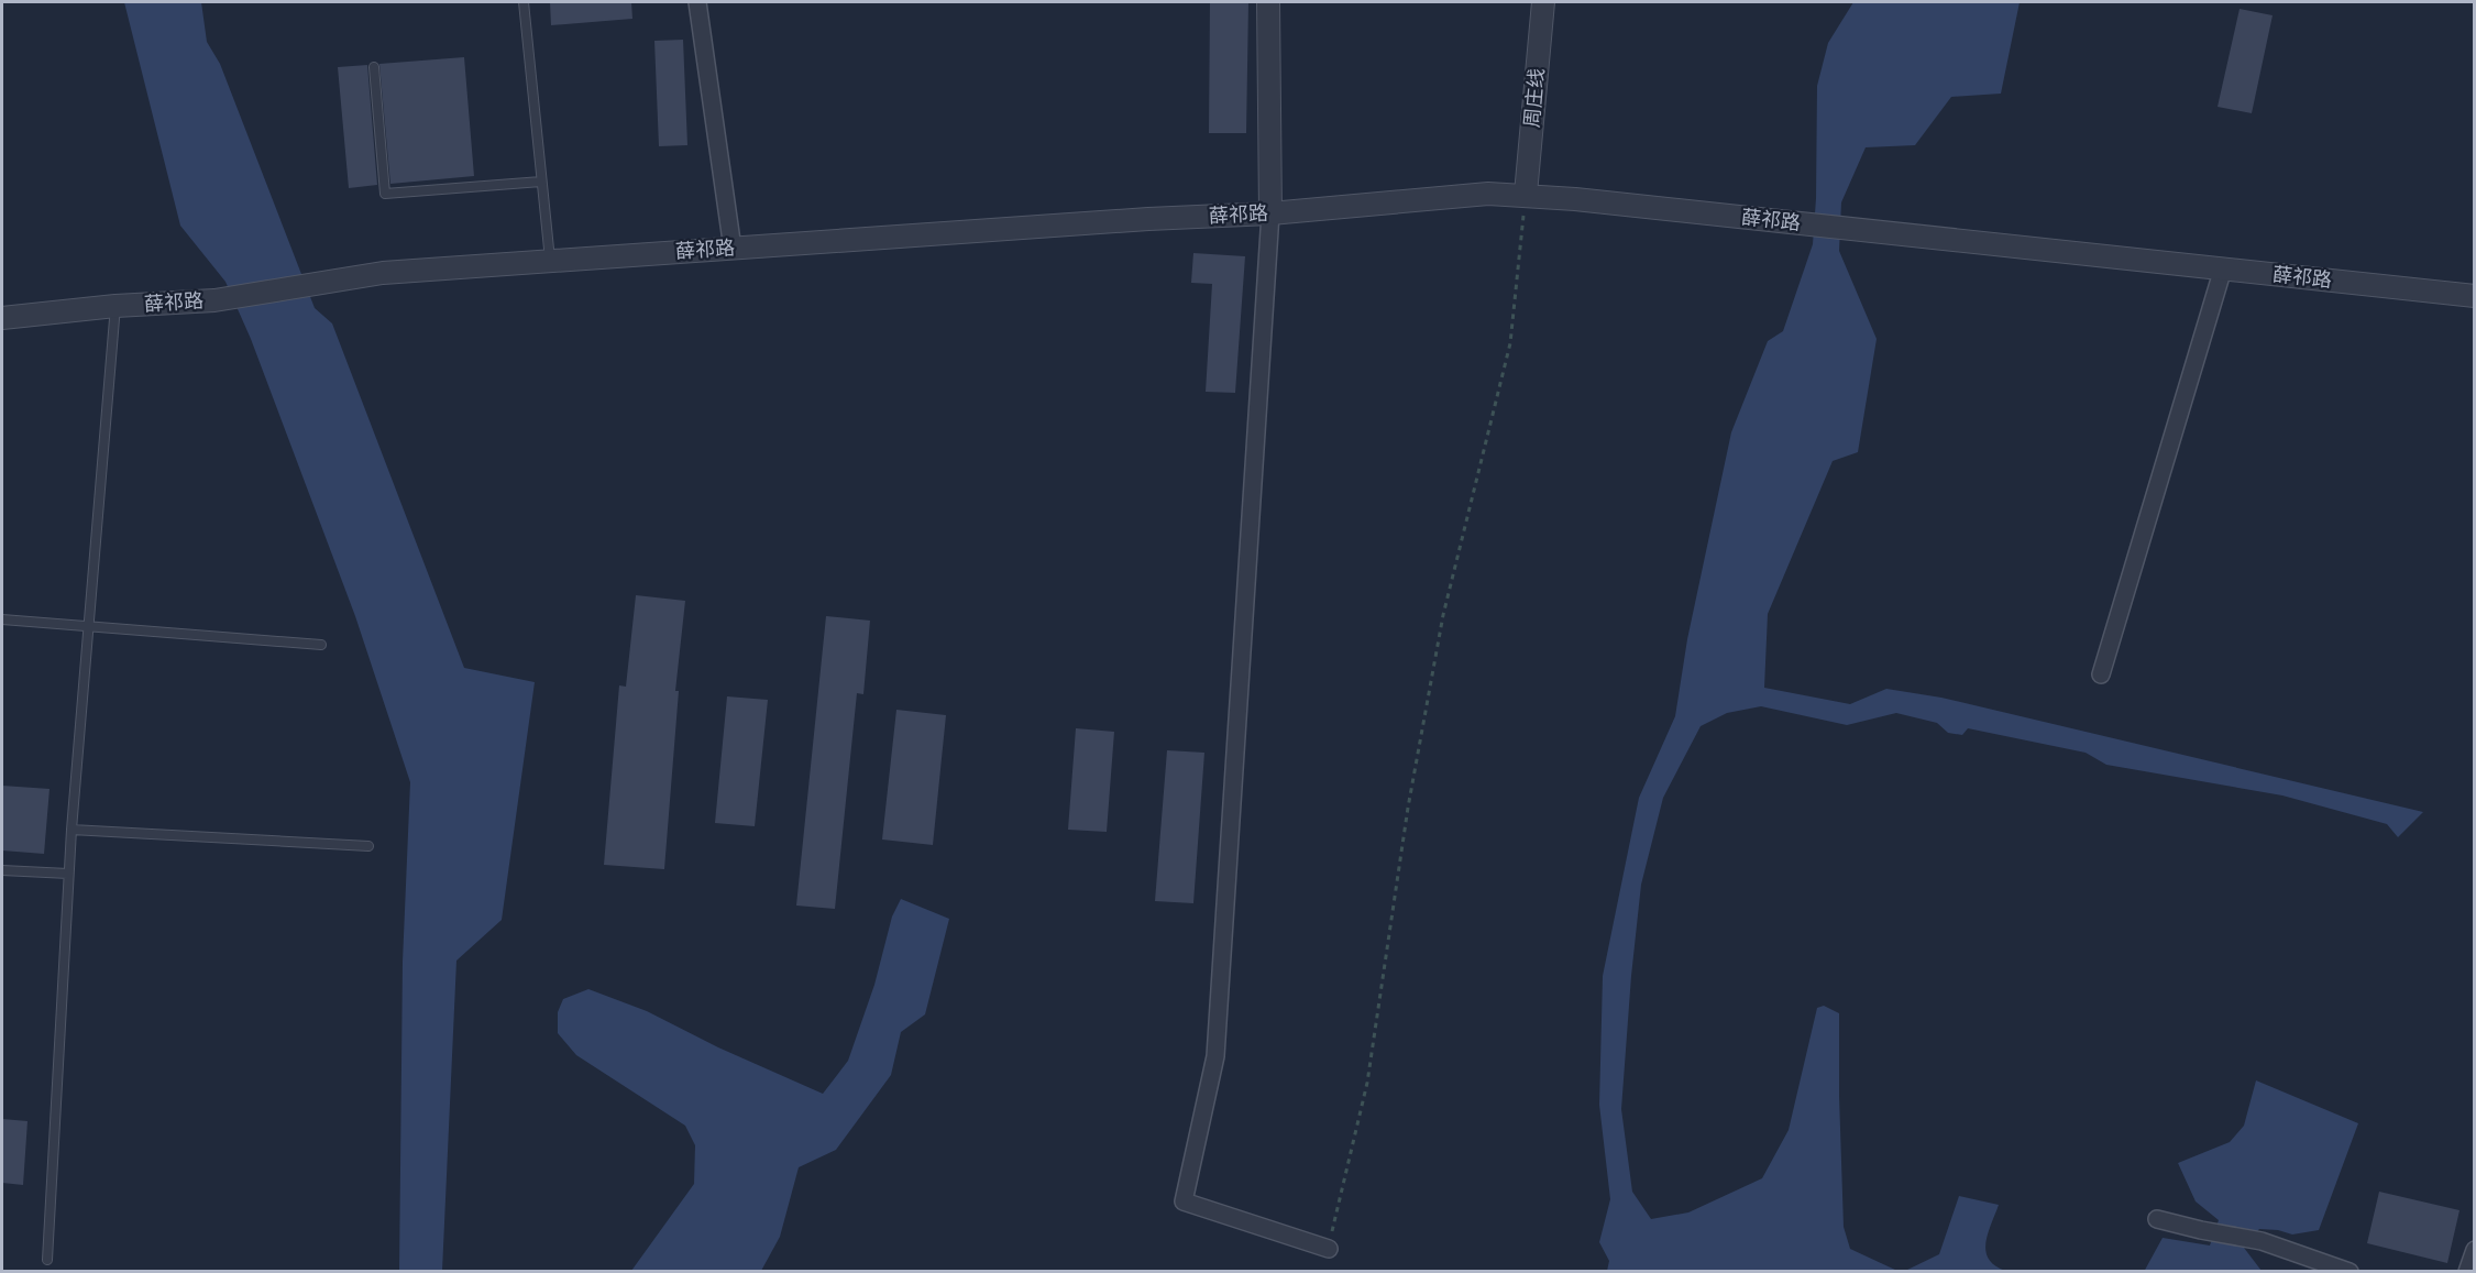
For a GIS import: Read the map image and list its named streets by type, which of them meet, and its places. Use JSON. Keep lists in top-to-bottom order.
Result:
{
  "streets": {
    "street": ["周庄线", "薛祁路"]
  },
  "crossings": [
    ["周庄线", "薛祁路"]
  ]
}
